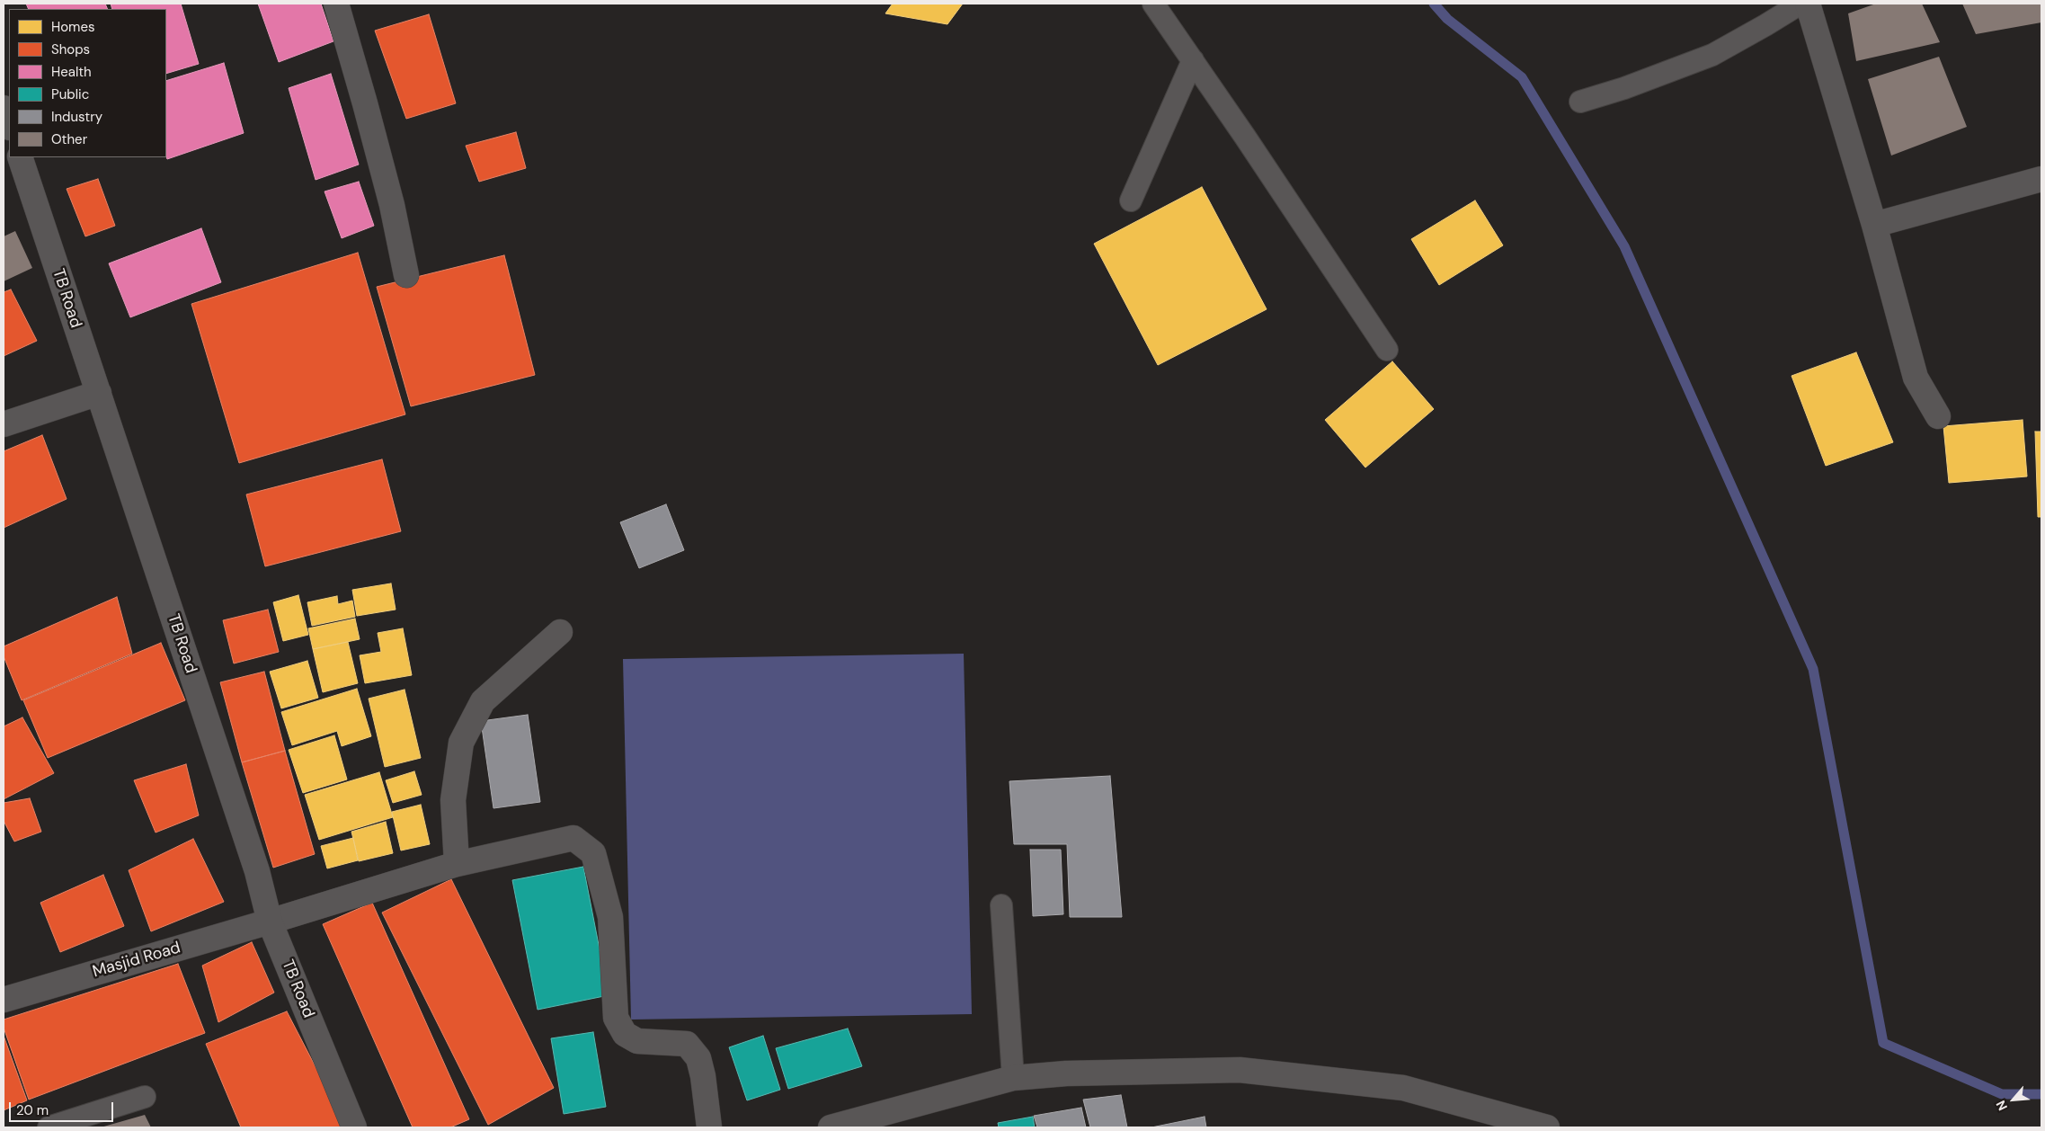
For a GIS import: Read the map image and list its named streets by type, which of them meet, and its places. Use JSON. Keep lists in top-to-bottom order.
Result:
{
  "streets": {
    "street": ["TB Road", "Masjid Road"]
  },
  "crossings": [
    ["TB Road", "Masjid Road"]
  ],
  "legend": [
    "Homes",
    "Shops",
    "Health",
    "Public",
    "Industry",
    "Other"
  ],
  "scale_bar": "20 m",
  "north": "bottom left"
}
